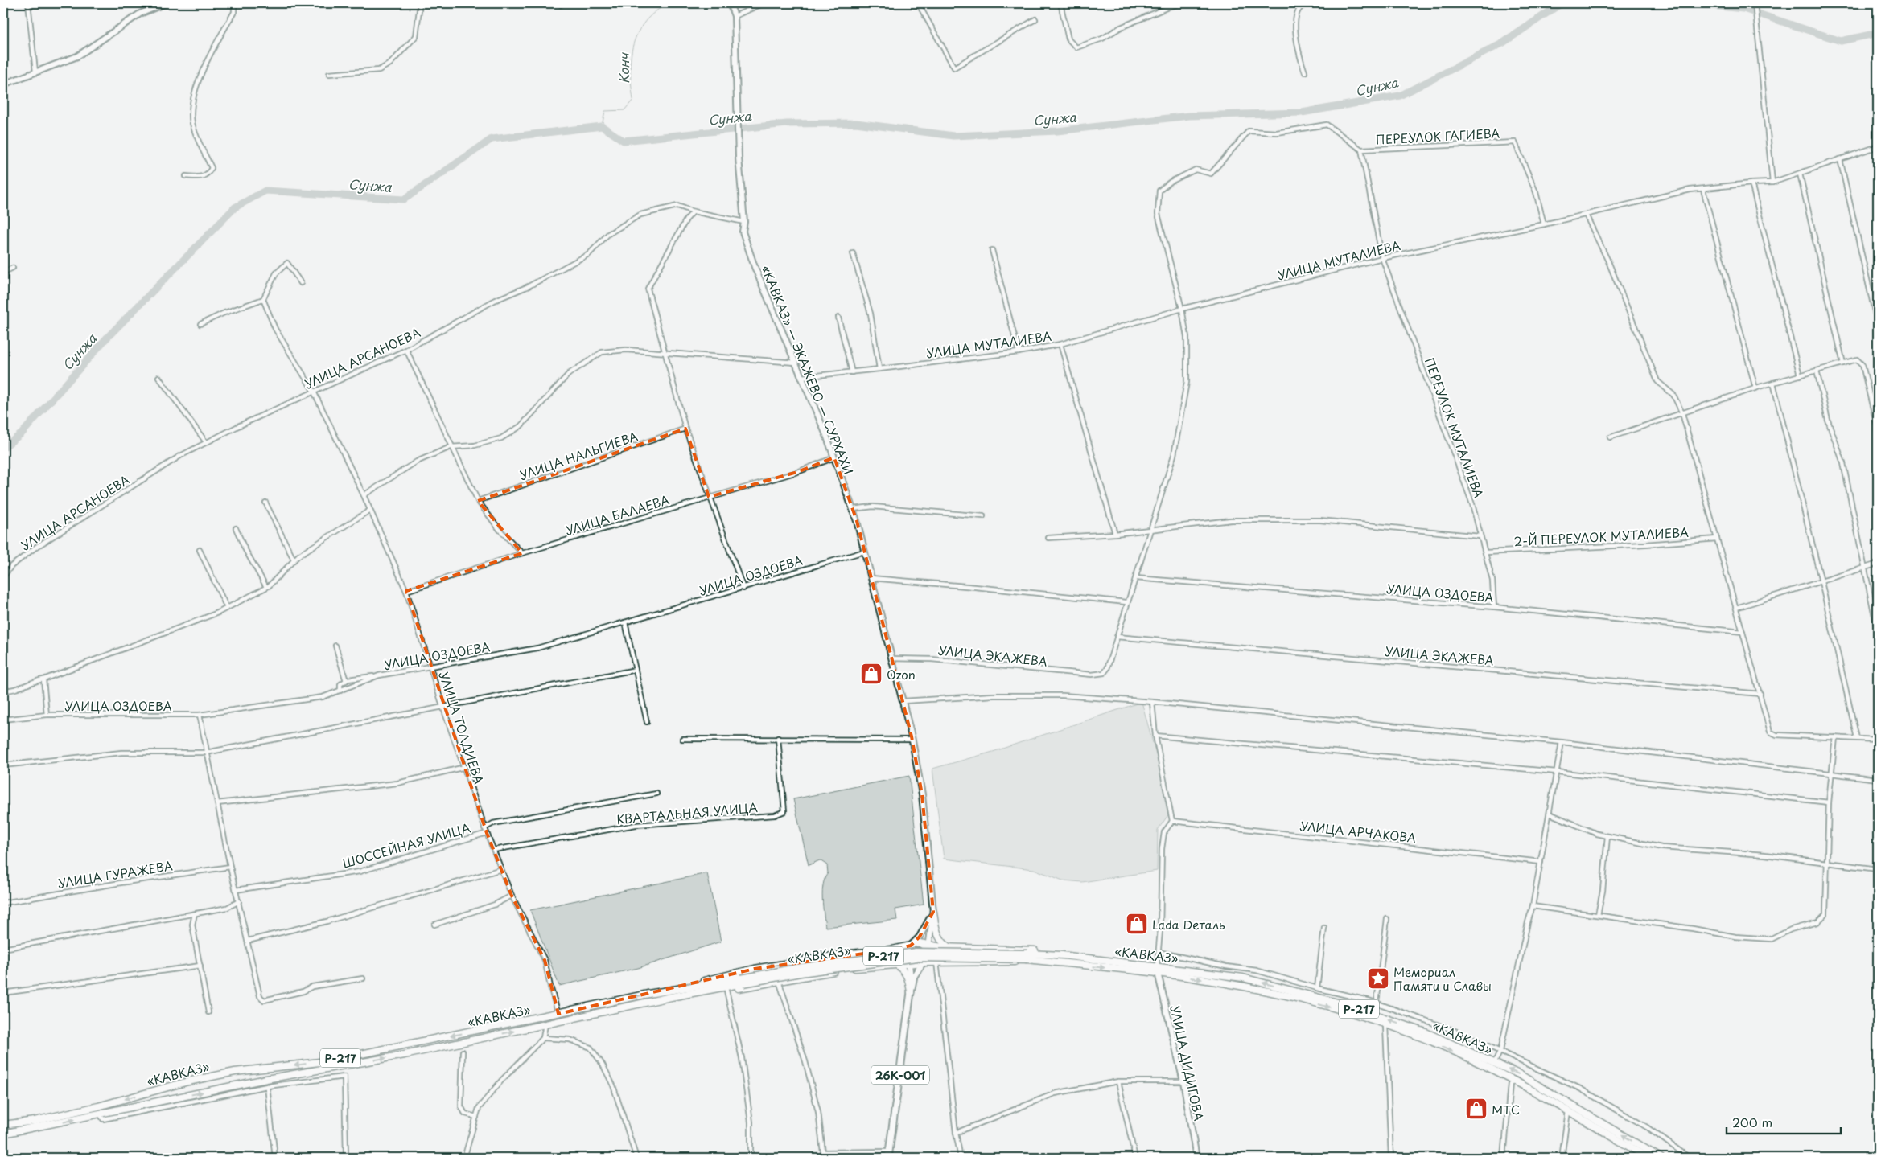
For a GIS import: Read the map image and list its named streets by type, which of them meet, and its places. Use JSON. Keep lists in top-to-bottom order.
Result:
{
  "streets": {
    "highway": ["«КАВКАЗ»", "Р-217"],
    "main road": ["«КАВКАЗ» — ЭКАЖЕВО — СУРХАХИ", "УЛИЦА ДИДИГОВА", "26К-001"],
    "street": [
      "ПЕРЕУЛОК ГАГИЕВА",
      "УЛИЦА МУТАЛИЕВА",
      "УЛИЦА АРСАНОЕВА",
      "ПЕРЕУЛОК МУТАЛИЕВА",
      "УЛИЦА НАЛЬГИЕВА",
      "УЛИЦА БАЛАЕВА",
      "2-Й ПЕРЕУЛОК МУТАЛИЕВА",
      "УЛИЦА ОЗДОЕВА",
      "УЛИЦА ЭКАЖЕВА",
      "УЛИЦА ТОЛДИЕВА",
      "КВАРТАЛЬНАЯ УЛИЦА",
      "УЛИЦА АРЧАКОВА",
      "ШОССЕЙНАЯ УЛИЦА",
      "УЛИЦА ГУРАЖЕВА"
    ]
  },
  "crossings": [
    ["ПЕРЕУЛОК ГАГИЕВА", "УЛИЦА МУТАЛИЕВА"],
    ["ПЕРЕУЛОК ГАГИЕВА", "ПЕРЕУЛОК МУТАЛИЕВА"],
    ["УЛИЦА МУТАЛИЕВА", "«КАВКАЗ» — ЭКАЖЕВО — СУРХАХИ"],
    ["УЛИЦА МУТАЛИЕВА", "ПЕРЕУЛОК МУТАЛИЕВА"],
    ["УЛИЦА АРСАНОЕВА", "«КАВКАЗ» — ЭКАЖЕВО — СУРХАХИ"],
    ["УЛИЦА АРСАНОЕВА", "УЛИЦА ТОЛДИЕВА"],
    ["«КАВКАЗ» — ЭКАЖЕВО — СУРХАХИ", "УЛИЦА БАЛАЕВА"],
    ["«КАВКАЗ» — ЭКАЖЕВО — СУРХАХИ", "УЛИЦА ОЗДОЕВА"],
    ["«КАВКАЗ» — ЭКАЖЕВО — СУРХАХИ", "УЛИЦА ЭКАЖЕВА"],
    ["«КАВКАЗ» — ЭКАЖЕВО — СУРХАХИ", "«КАВКАЗ»"],
    ["ПЕРЕУЛОК МУТАЛИЕВА", "2-Й ПЕРЕУЛОК МУТАЛИЕВА"],
    ["ПЕРЕУЛОК МУТАЛИЕВА", "УЛИЦА ОЗДОЕВА"],
    ["УЛИЦА БАЛАЕВА", "УЛИЦА ТОЛДИЕВА"],
    ["УЛИЦА ОЗДОЕВА", "УЛИЦА ТОЛДИЕВА"],
    ["УЛИЦА ТОЛДИЕВА", "КВАРТАЛЬНАЯ УЛИЦА"],
    ["УЛИЦА ТОЛДИЕВА", "ШОССЕЙНАЯ УЛИЦА"],
    ["УЛИЦА ТОЛДИЕВА", "«КАВКАЗ»"],
    ["«КАВКАЗ»", "Р-217"],
    ["«КАВКАЗ»", "УЛИЦА ДИДИГОВА"]
  ],
  "water": ["Конч", "Сунжа"],
  "places": {
    "shop": ["Ozon", "Lada Dеталь", "МТС"],
    "place": ["Мемориал Памяти и Славы"]
  },
  "scale_bar": "200 m"
}
